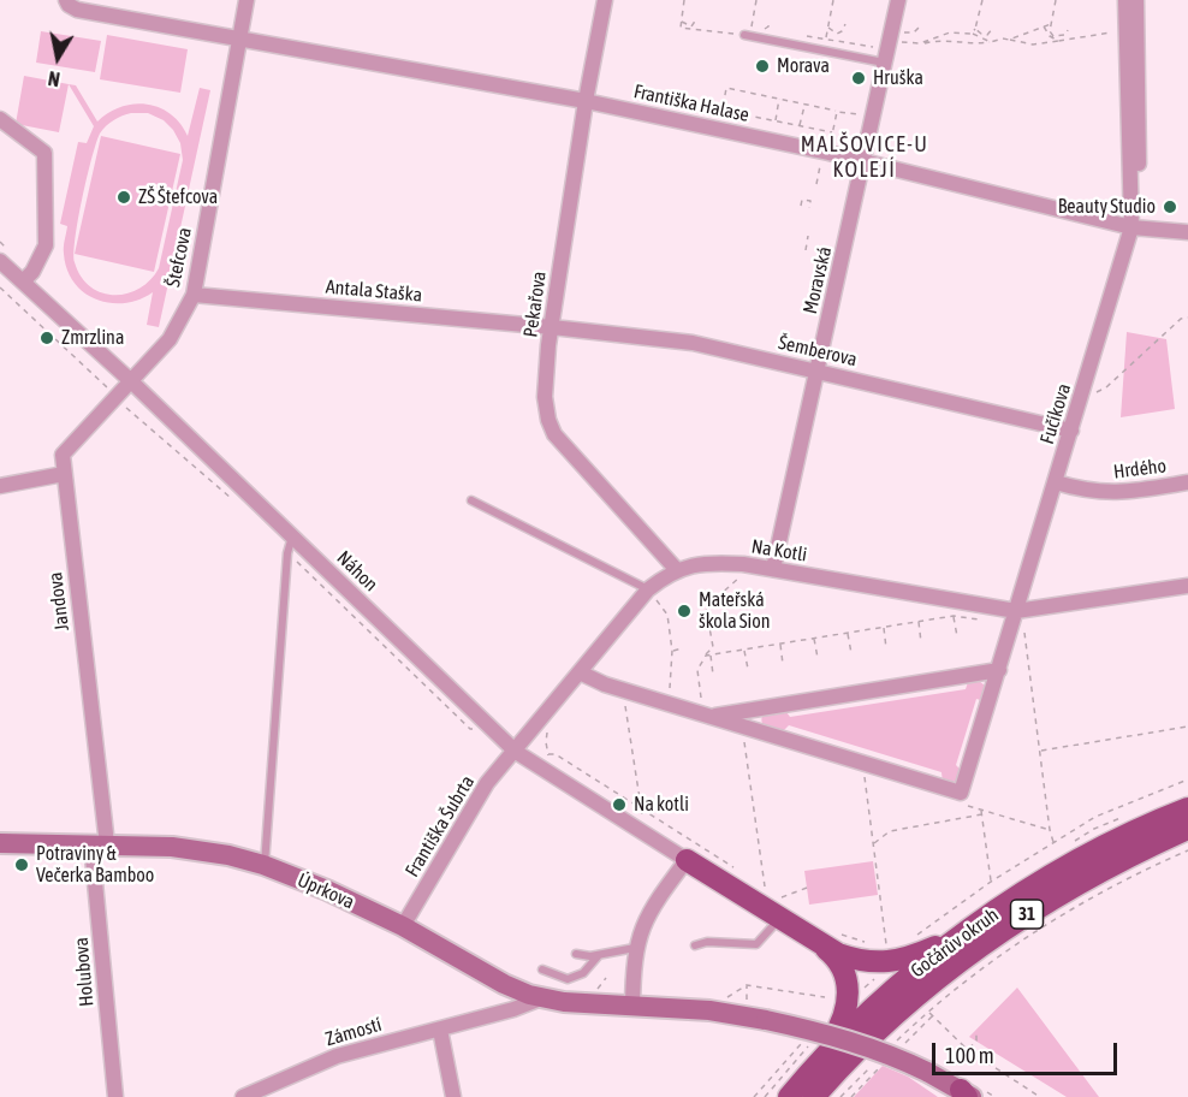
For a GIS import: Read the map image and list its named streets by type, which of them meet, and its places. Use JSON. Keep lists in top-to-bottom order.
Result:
{
  "streets": {
    "main road": ["31", "Gočárův okruh"],
    "street": [
      "Františka Halase",
      "Štefcova",
      "Moravská",
      "Antala Staška",
      "Pekařova",
      "Šemberova",
      "Fučíkova",
      "Hrdého",
      "Na Kotli",
      "Náhon",
      "Jandova",
      "Františka Šubrta",
      "Úprkova",
      "Holubova",
      "Zámostí"
    ]
  },
  "crossings": [
    ["Františka Halase", "Štefcova"],
    ["Františka Halase", "Moravská"],
    ["Františka Halase", "Pekařova"],
    ["Františka Halase", "Fučíkova"],
    ["Štefcova", "Antala Staška"],
    ["Štefcova", "Náhon"],
    ["Štefcova", "Jandova"],
    ["Moravská", "Šemberova"],
    ["Moravská", "Na Kotli"],
    ["Antala Staška", "Pekařova"],
    ["Antala Staška", "Šemberova"],
    ["Pekařova", "Šemberova"],
    ["Pekařova", "Na Kotli"],
    ["Šemberova", "Fučíkova"],
    ["Fučíkova", "Hrdého"],
    ["Fučíkova", "Na Kotli"],
    ["Na Kotli", "Náhon"],
    ["Na Kotli", "Františka Šubrta"],
    ["Náhon", "Jandova"],
    ["Náhon", "Františka Šubrta"],
    ["Jandova", "Úprkova"],
    ["Jandova", "Holubova"],
    ["Františka Šubrta", "Úprkova"],
    ["Úprkova", "Holubova"],
    ["Úprkova", "Zámostí"]
  ],
  "districts": ["MALŠOVICE-U KOLEJÍ"],
  "places": [
    "Morava",
    "Hruška",
    "ZŠ Štefcova",
    "Beauty Studio",
    "Zmrzlina",
    "Mateřská škola Sion",
    "Na kotli",
    "Potraviny & Večerka Bamboo"
  ],
  "scale_bar": "100 m",
  "north": "bottom"
}
